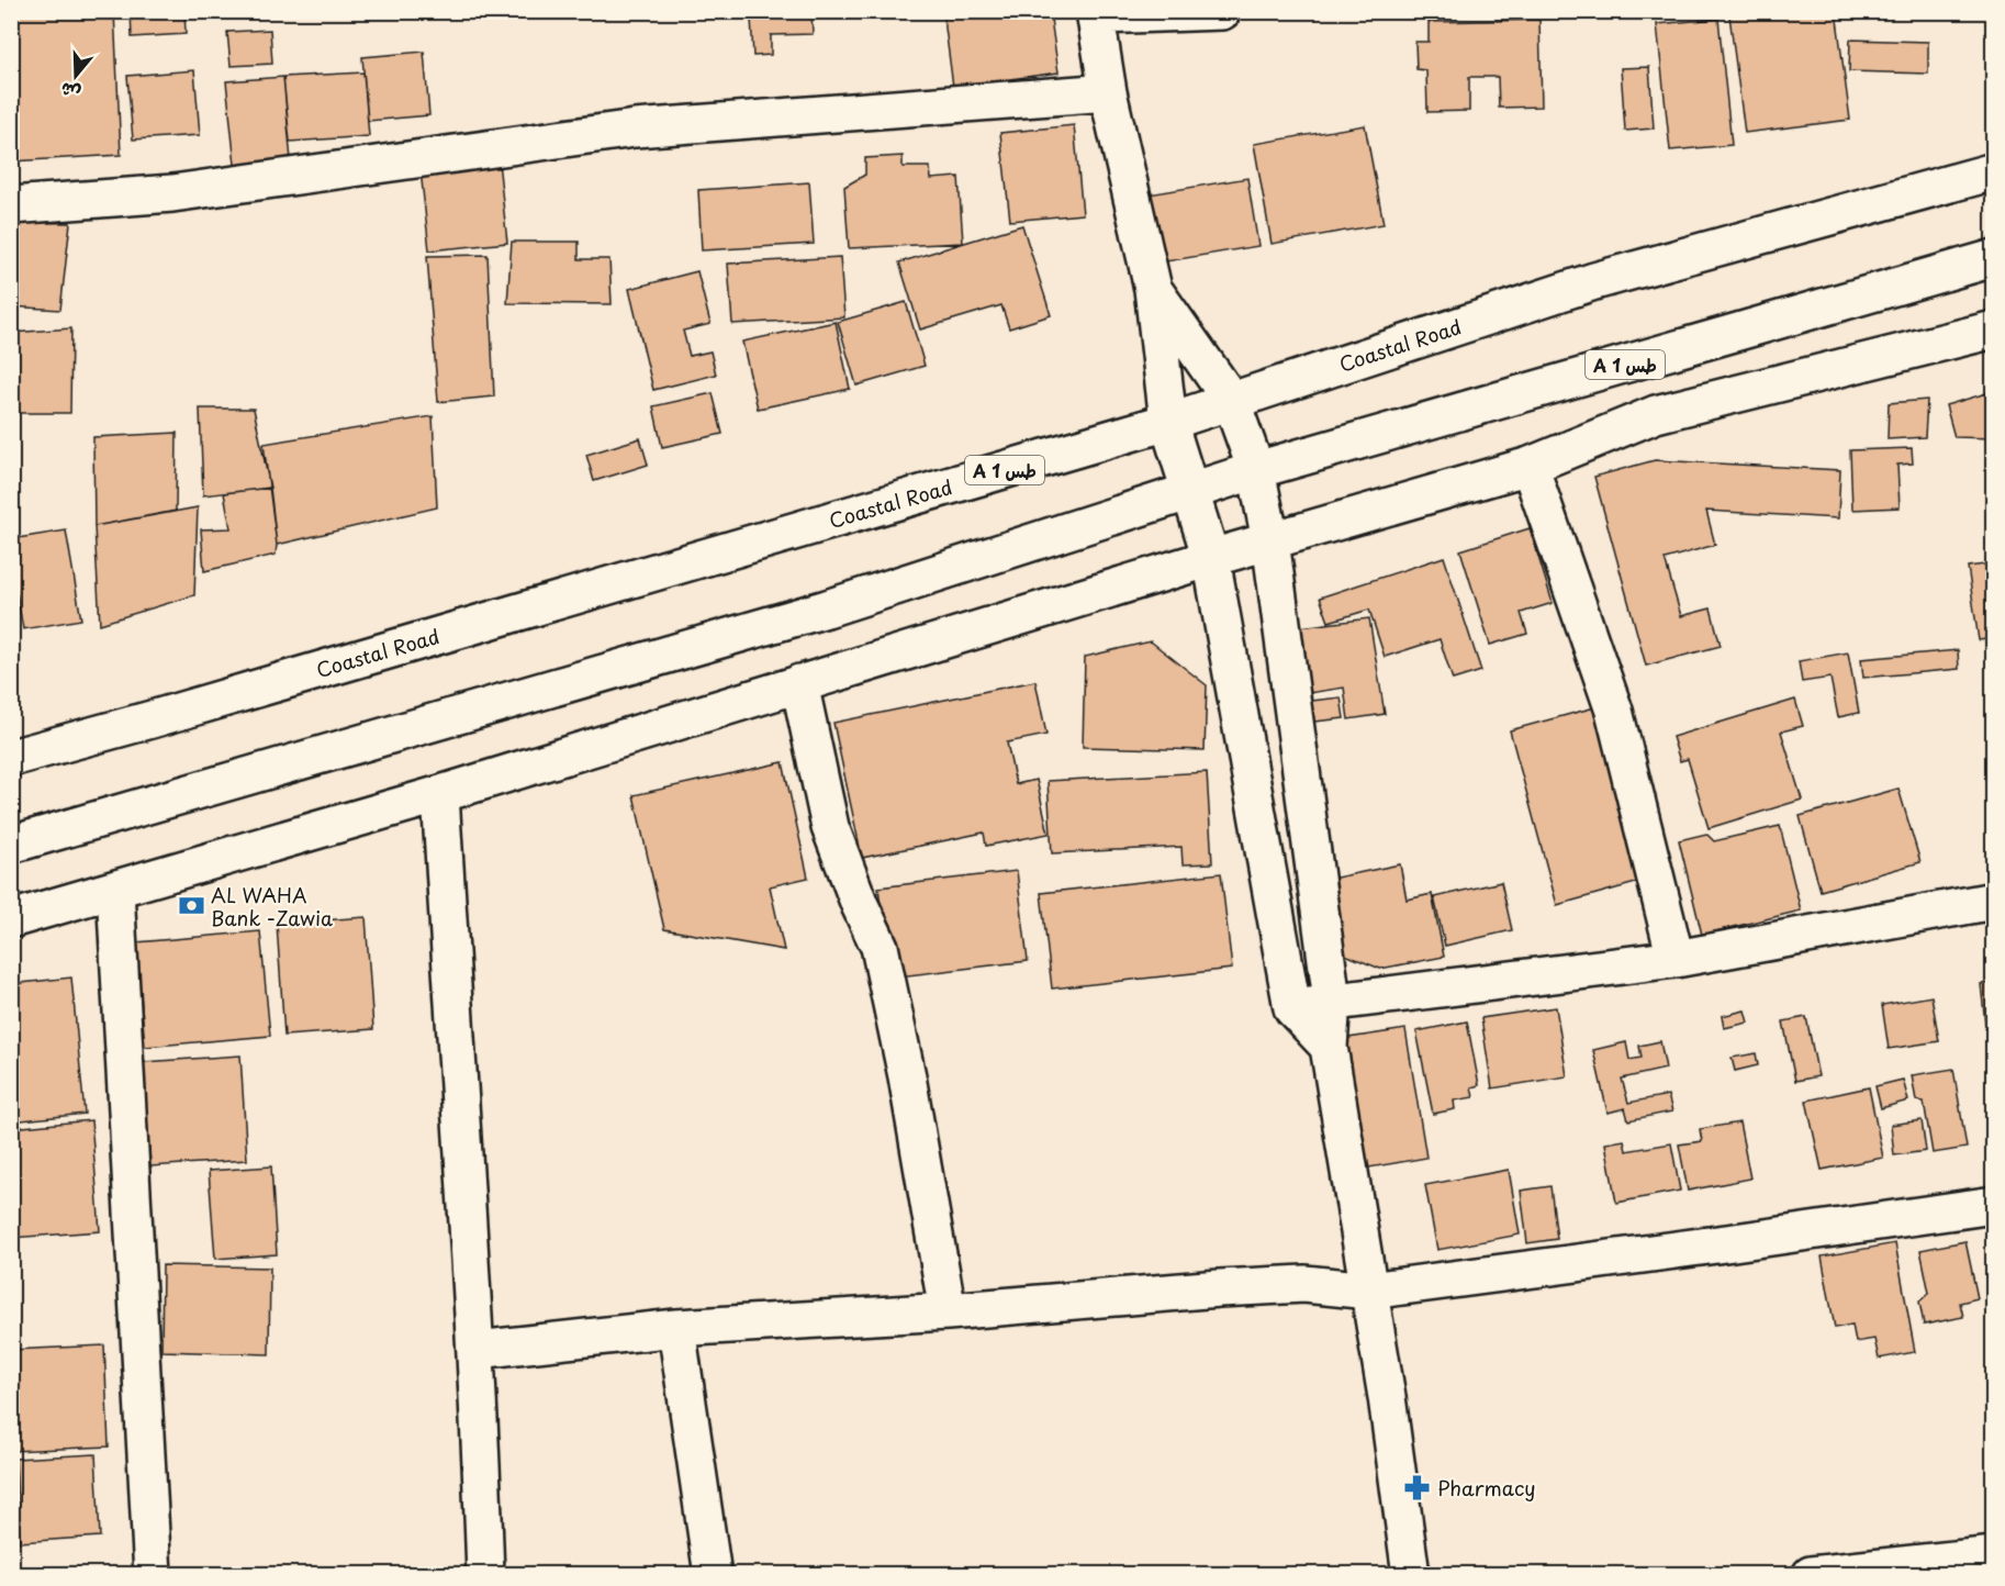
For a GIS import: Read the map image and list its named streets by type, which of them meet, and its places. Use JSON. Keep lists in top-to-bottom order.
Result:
{
  "streets": {
    "main road": ["Coastal Road", "A 1 طس"]
  },
  "places": {
    "bank": ["AL WAHA Bank -Zawia"],
    "pharmacy": ["Pharmacy"]
  },
  "north": "bottom"
}
